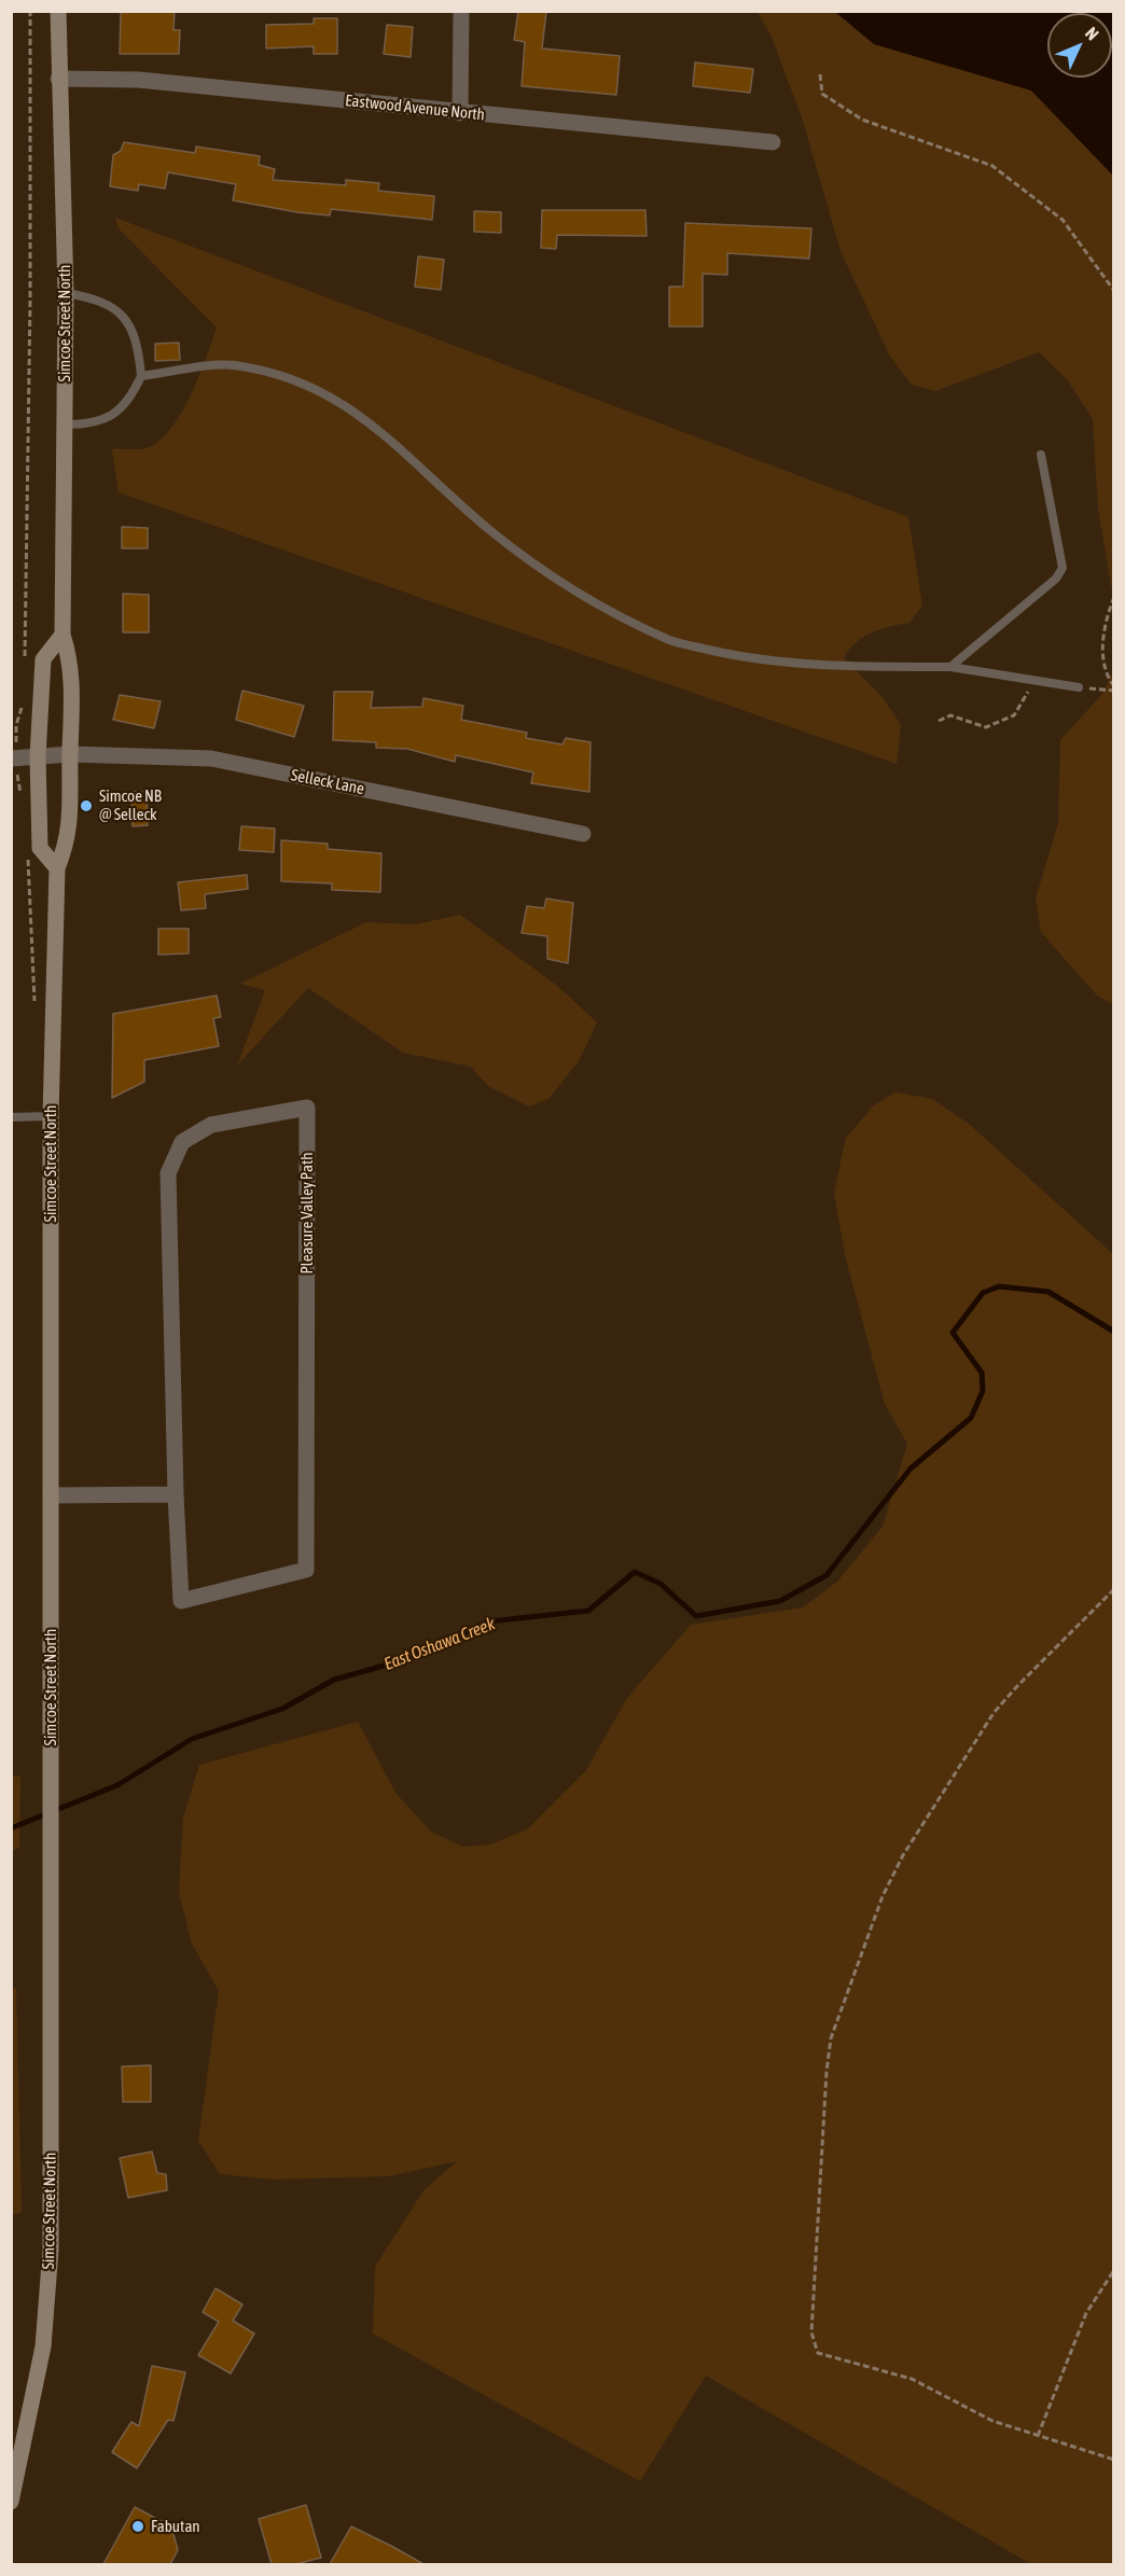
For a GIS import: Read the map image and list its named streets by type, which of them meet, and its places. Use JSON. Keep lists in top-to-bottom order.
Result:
{
  "streets": {
    "main road": ["Simcoe Street North"],
    "street": ["Eastwood Avenue North", "Selleck Lane", "Pleasure Valley Path"]
  },
  "crossings": [
    ["Eastwood Avenue North", "Simcoe Street North"],
    ["Simcoe Street North", "Selleck Lane"]
  ],
  "water": ["East Oshawa Creek"],
  "places": ["Simcoe NB @ Selleck", "Fabutan"],
  "north": "top right"
}
